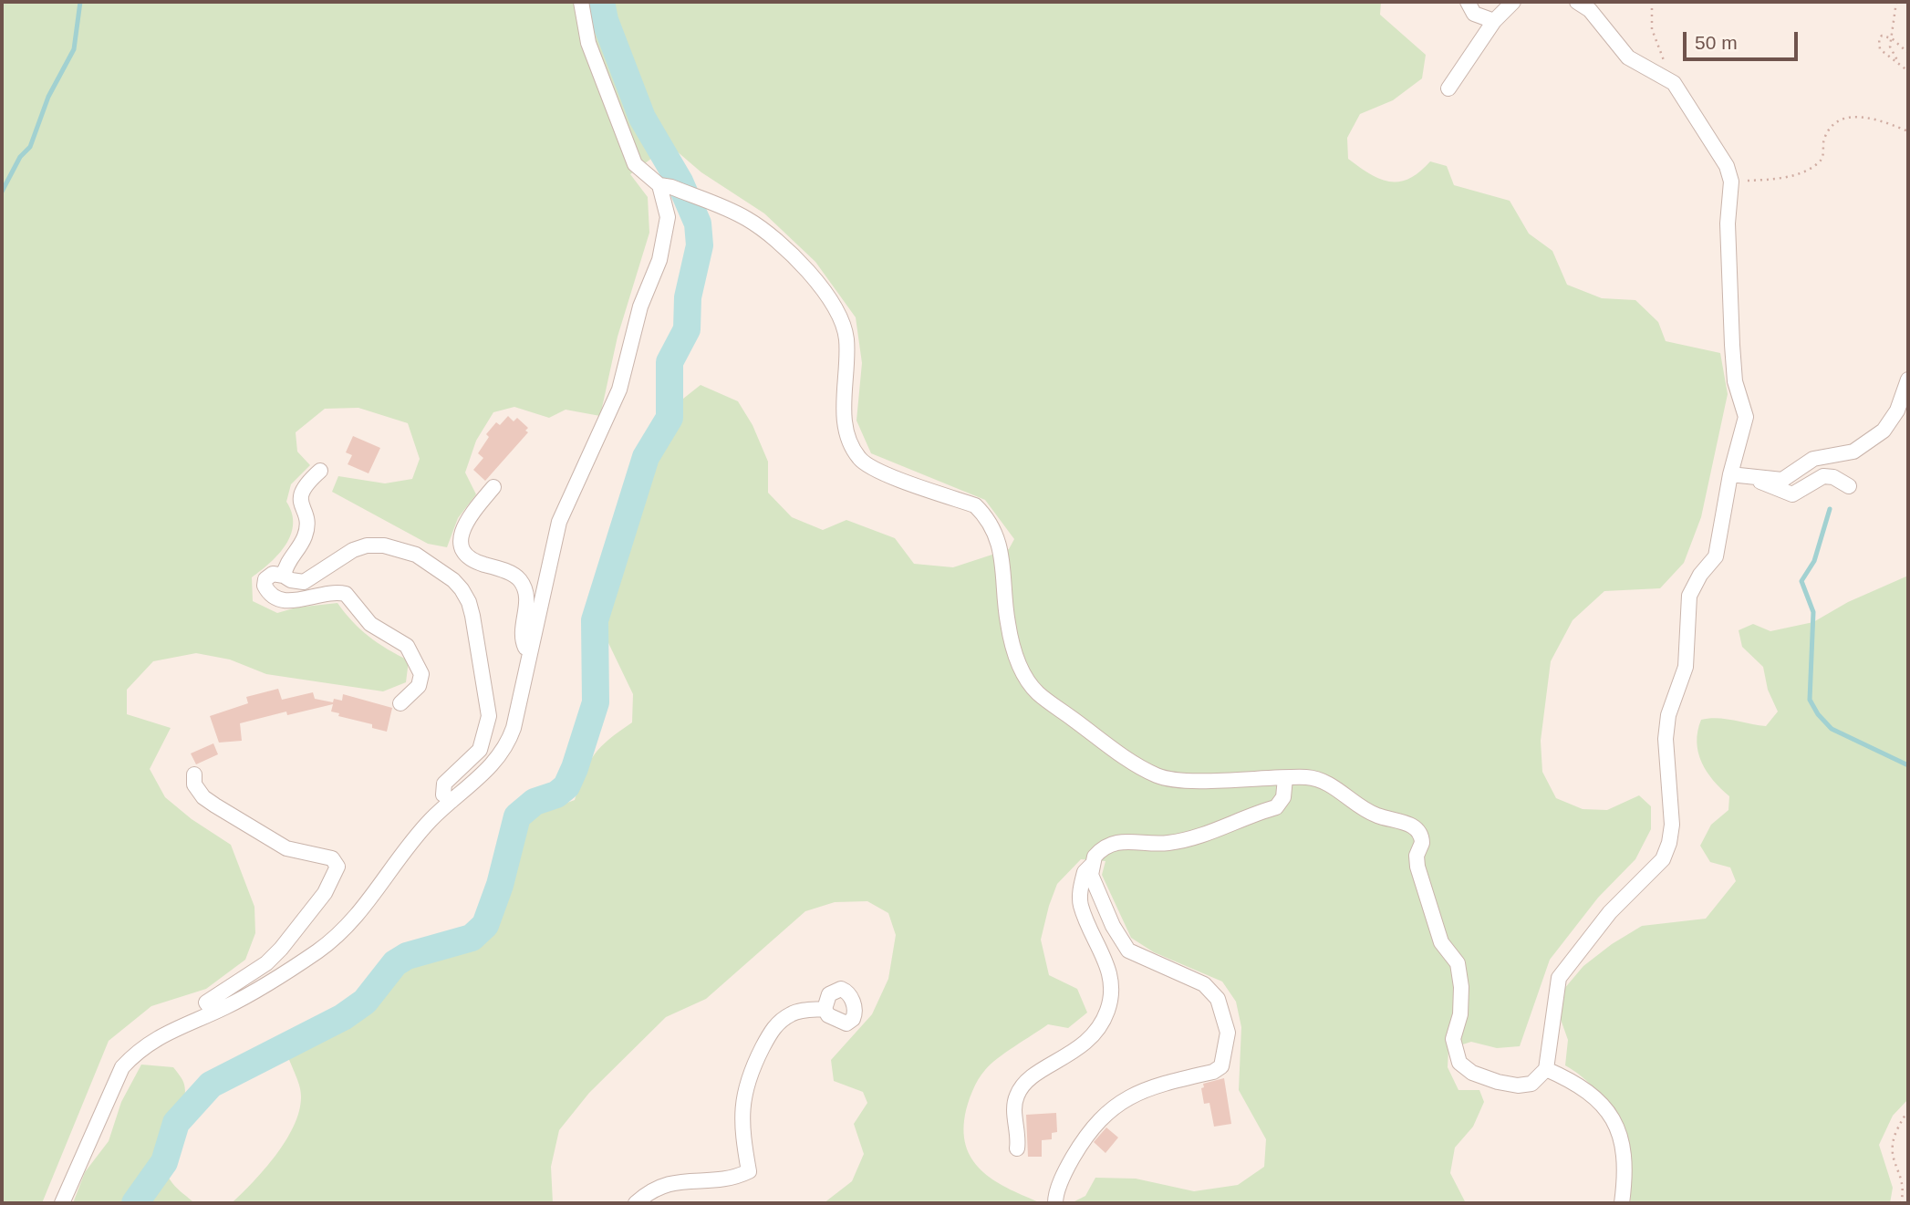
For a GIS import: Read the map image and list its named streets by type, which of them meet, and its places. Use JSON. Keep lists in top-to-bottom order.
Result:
{
  "scale_bar": "50 m"
}
